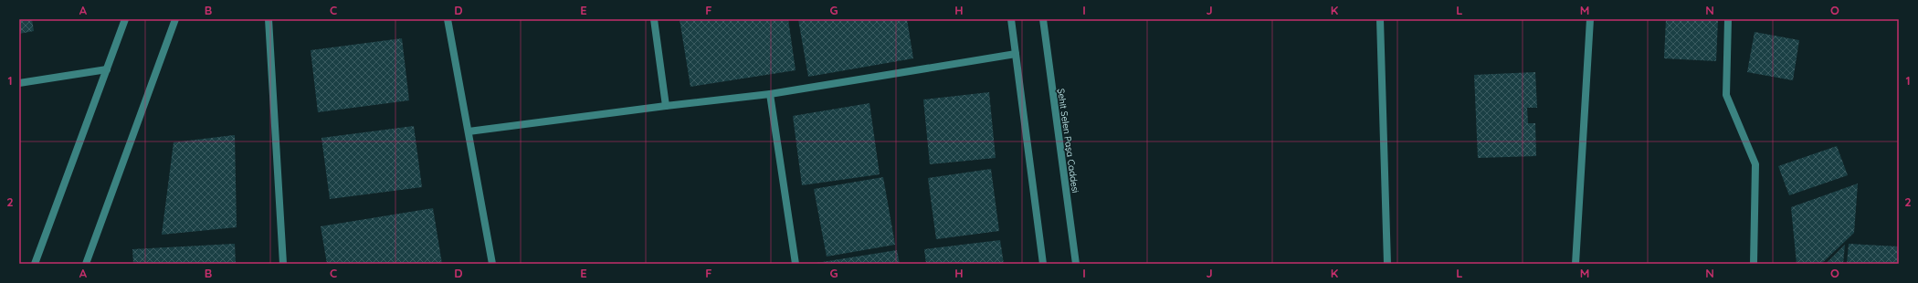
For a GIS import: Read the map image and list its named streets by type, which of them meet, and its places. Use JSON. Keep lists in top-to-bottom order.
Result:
{
  "streets": {
    "street": ["Şehit Selen Paşa Caddesi"]
  },
  "grid": {
    "columns": [
      "A",
      "B",
      "C",
      "D",
      "E",
      "F",
      "G",
      "H",
      "I",
      "J",
      "K",
      "L",
      "M",
      "N",
      "O"
    ],
    "rows": ["1", "2"]
  }
}
